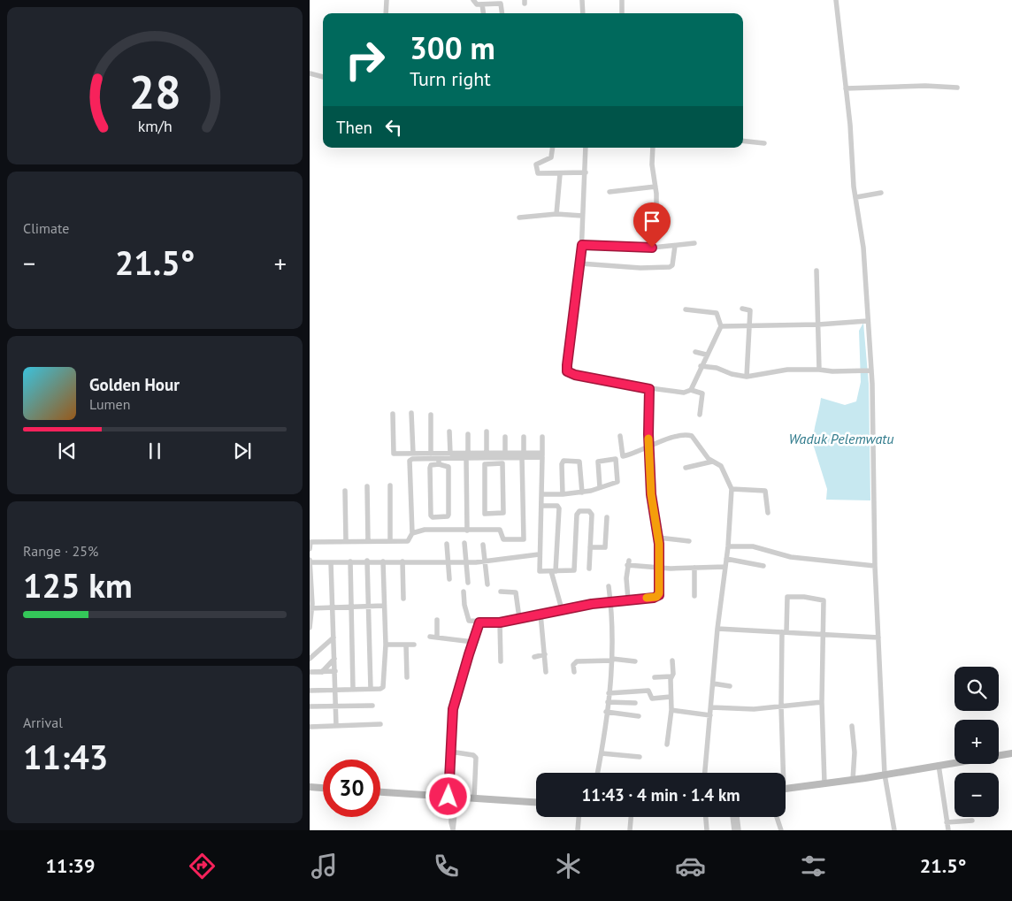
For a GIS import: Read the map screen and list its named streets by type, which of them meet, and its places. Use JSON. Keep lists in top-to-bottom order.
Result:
{
  "water": ["Waduk Pelemwatu"],
  "page": {
    "turn": ["300 m", "Turn right"],
    "then": "Then",
    "tile": [
      "Climate",
      ["Range · 25%", "125 km"],
      ["Arrival", "11:43"]
    ],
    "heat": ["−", "21.5°", "+"],
    "song": ["Golden Hour", "Lumen"],
    "map_buttons": ["+", "−"],
    "limit": "30",
    "trip": "11:43 · 4 min · 1.4 km",
    "tabs": ["11:39", "21.5°"],
    "gauge": ["28", "km/h"]
  }
}
